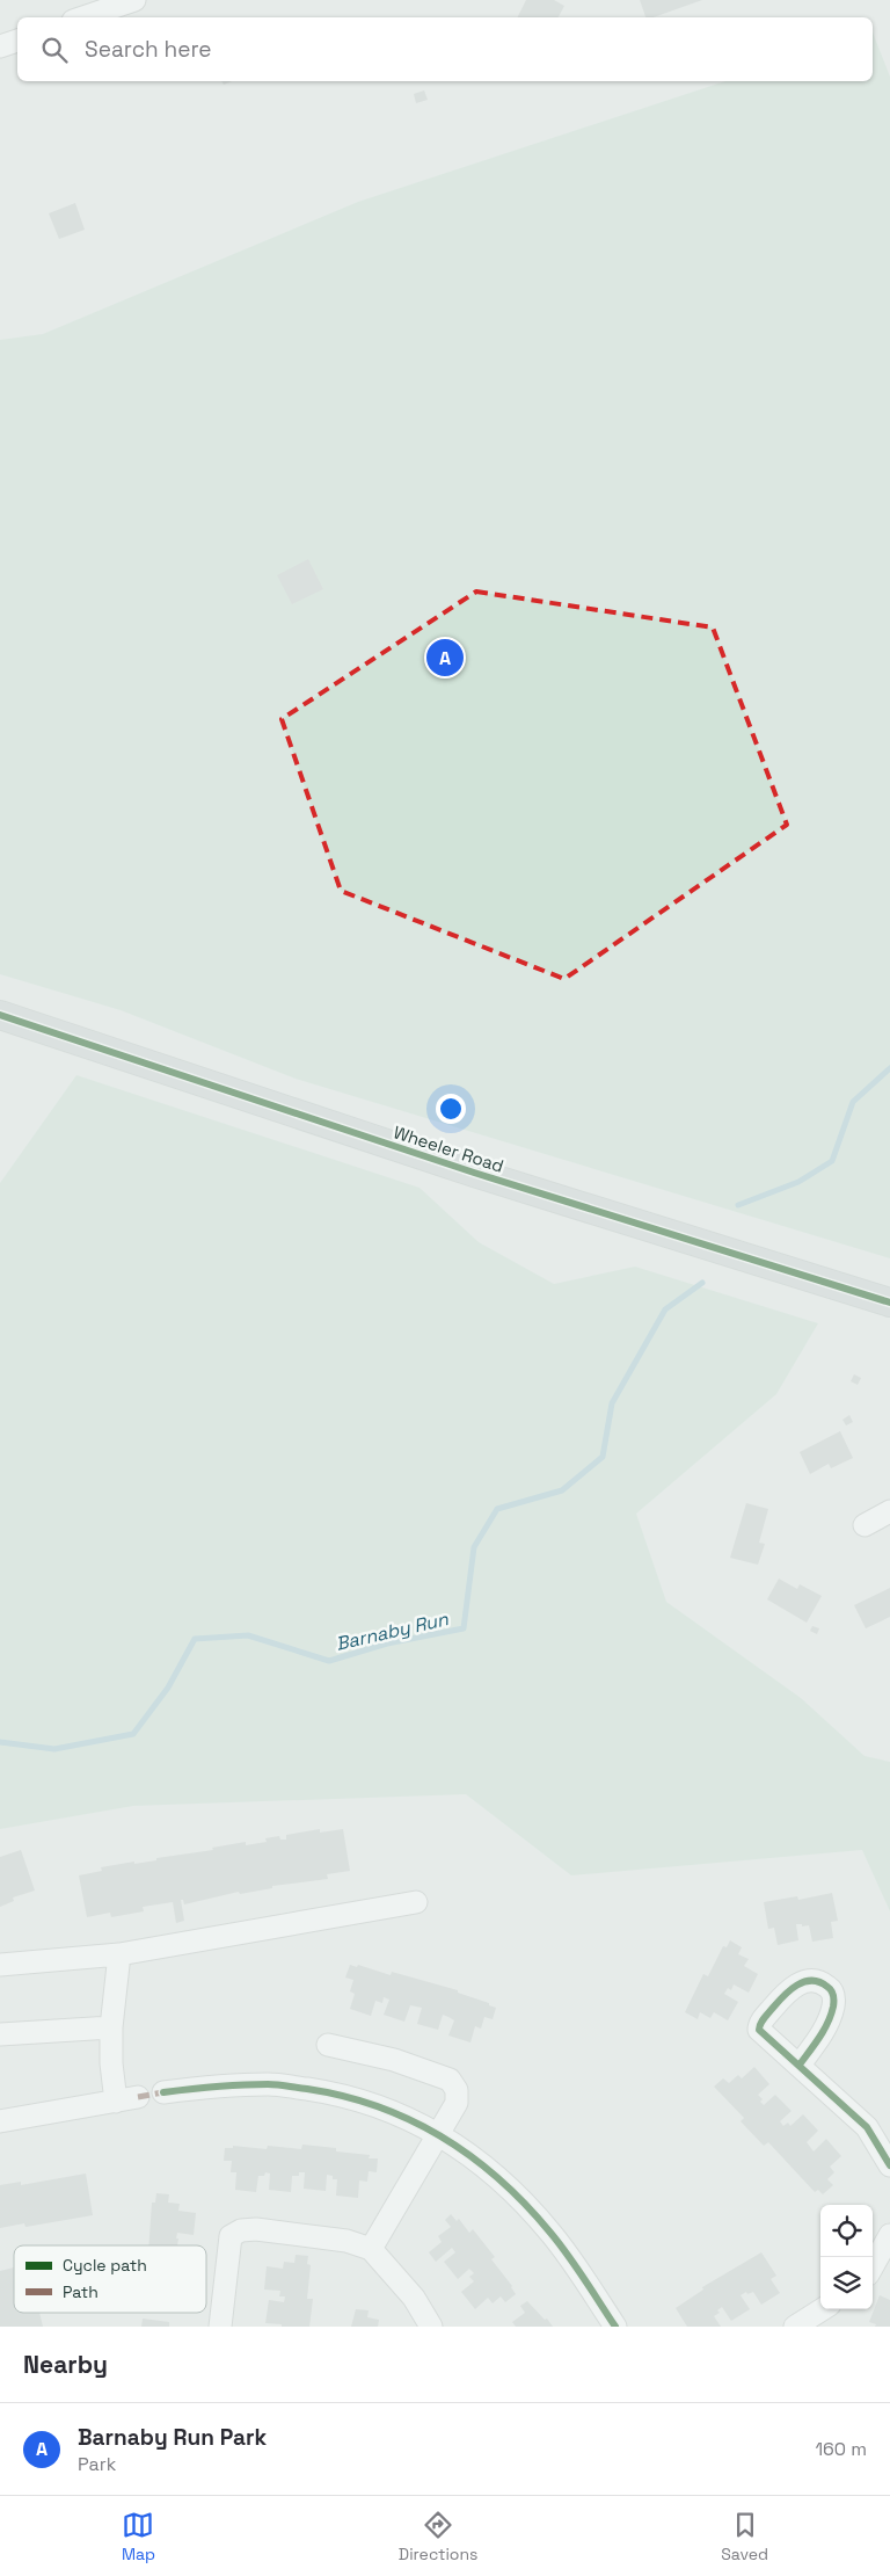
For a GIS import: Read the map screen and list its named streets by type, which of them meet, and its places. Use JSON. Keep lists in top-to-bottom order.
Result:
{
  "streets": {
    "main road": ["Wheeler Road"]
  },
  "water": ["Barnaby Run"],
  "legend": ["Cycle path", "Path"],
  "page": {
    "search": "Search here",
    "pins": "A",
    "heading": "Nearby",
    "list": [
      {
        "mark": "A",
        "name": "Barnaby Run Park",
        "note": "Park",
        "value": "160 m"
      }
    ],
    "nav": ["Map", "Directions", "Saved"]
  }
}
